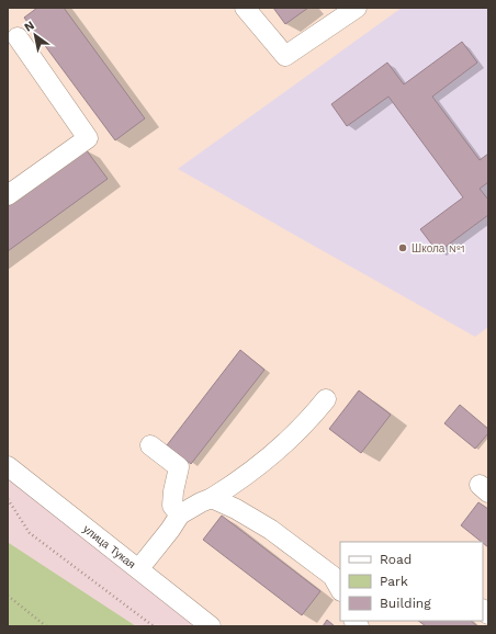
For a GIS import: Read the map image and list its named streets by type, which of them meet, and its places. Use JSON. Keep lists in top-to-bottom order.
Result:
{
  "streets": {
    "street": ["улица Тукая"]
  },
  "places": ["Школа №1"],
  "legend": ["Road", "Park", "Building"],
  "north": "top left"
}
